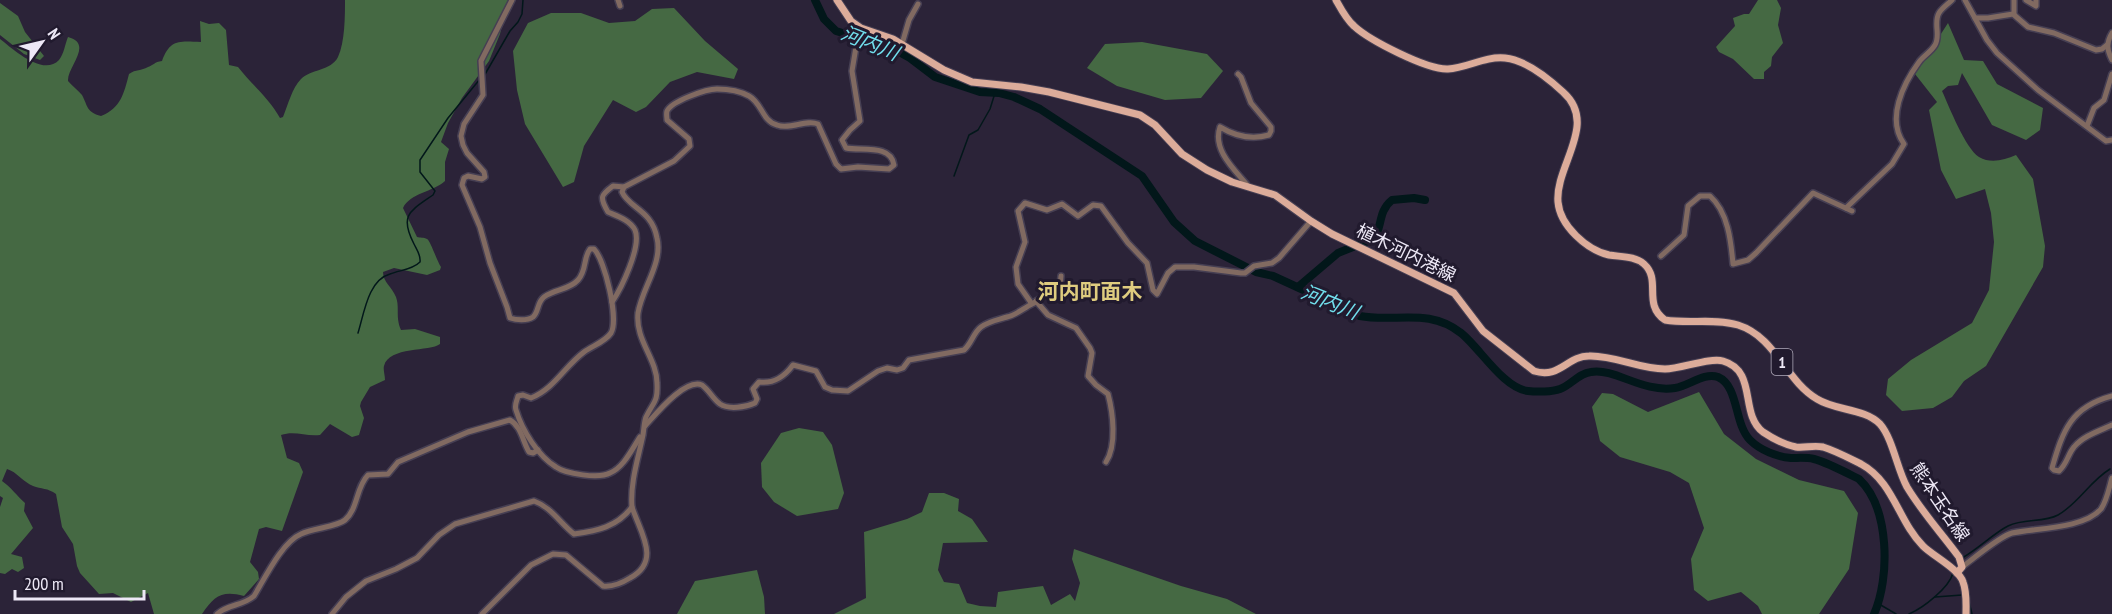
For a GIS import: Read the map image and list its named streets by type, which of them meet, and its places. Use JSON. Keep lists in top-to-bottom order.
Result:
{
  "streets": {
    "main road": ["植木河内港線", "1", "熊本玉名線"]
  },
  "crossings": [
    ["植木河内港線", "熊本玉名線"]
  ],
  "districts": ["河内町面木"],
  "water": ["河内川"],
  "scale_bar": "200 m",
  "north": "top right"
}
